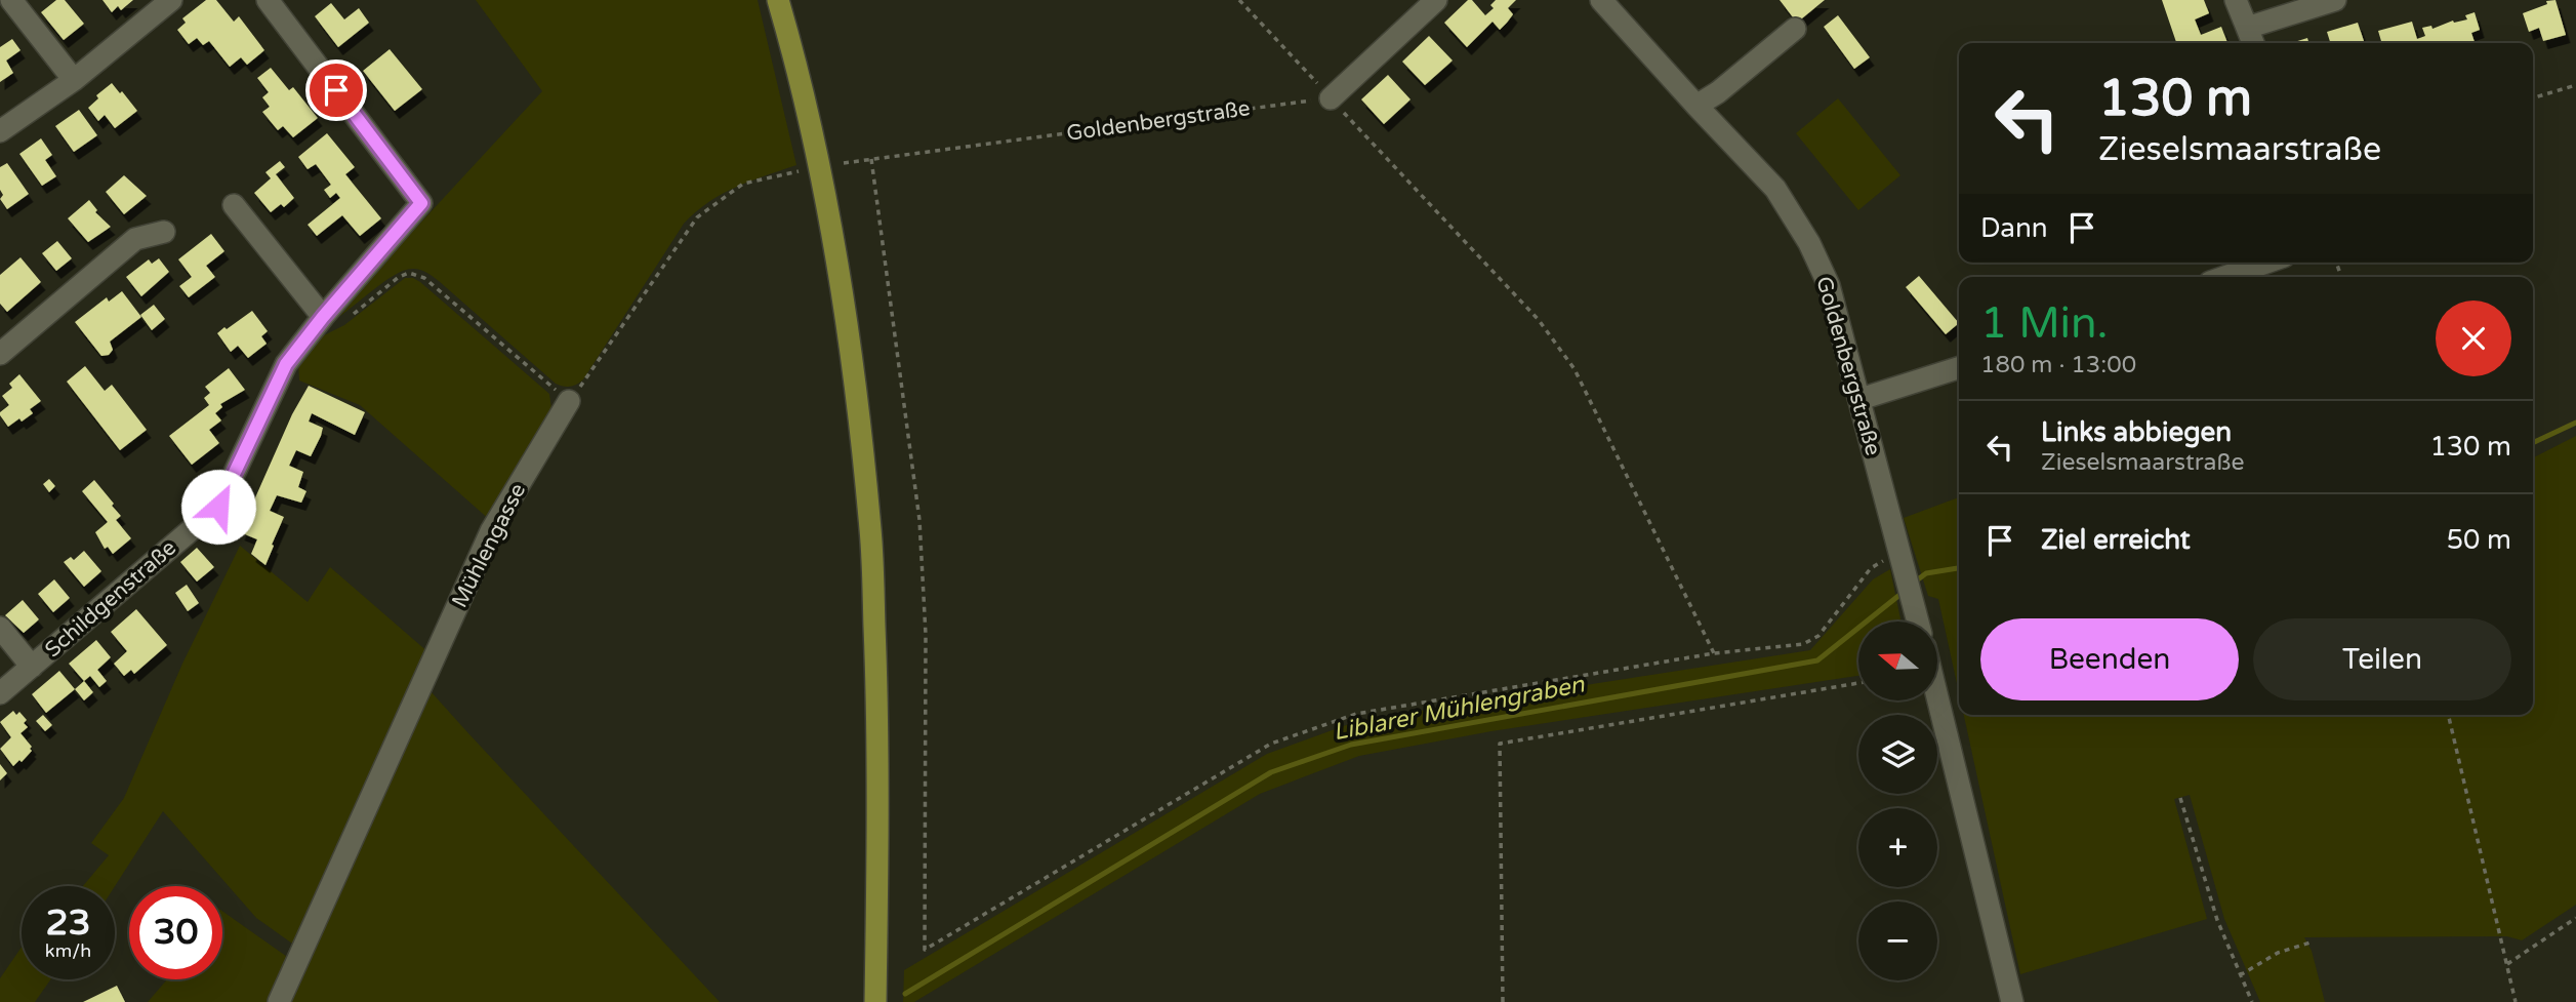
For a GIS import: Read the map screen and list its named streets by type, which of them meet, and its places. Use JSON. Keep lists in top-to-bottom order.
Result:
{
  "streets": {
    "street": ["Goldenbergstraße", "Mühlengasse", "Schildgenstraße"]
  },
  "water": ["Liblarer Mühlengraben"],
  "north": "left",
  "page": {
    "turn": ["130 m", "Zieselsmaarstraße"],
    "then": "Dann",
    "heading": ["1 Min.", "180 m · 13:00"],
    "list": [
      {
        "name": "Links abbiegen",
        "note": "Zieselsmaarstraße",
        "value": "130 m"
      },
      {
        "name": "Ziel erreicht",
        "value": "50 m"
      }
    ],
    "buttons": ["Beenden", "Teilen"],
    "map_buttons": ["+", "−"],
    "speed": "23 km/h",
    "limit": "30"
  }
}
